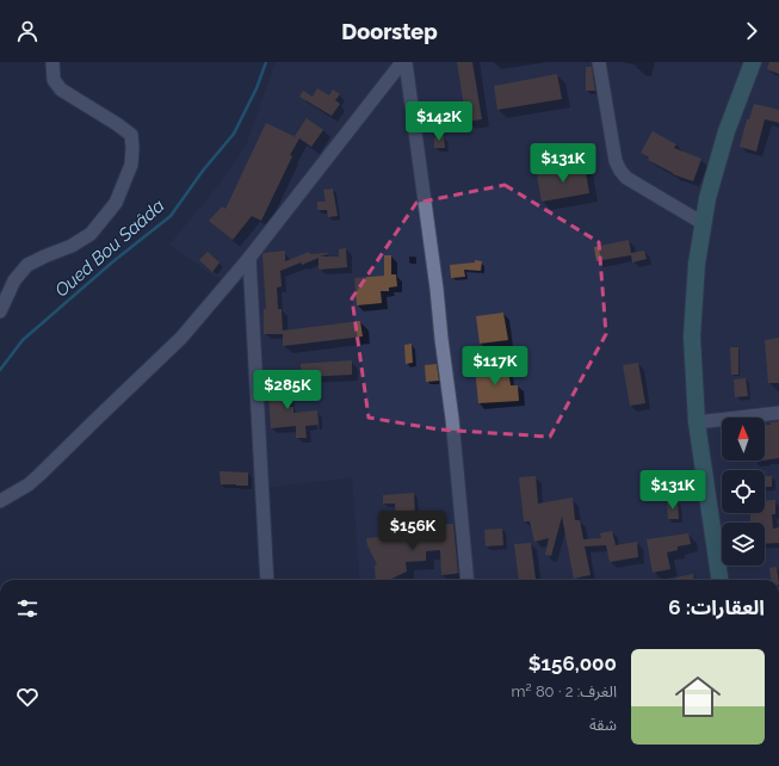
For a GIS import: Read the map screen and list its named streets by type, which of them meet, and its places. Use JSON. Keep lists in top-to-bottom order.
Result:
{
  "water": ["Oued Bou Saâda"],
  "north": "top",
  "page": {
    "header": "Doorstep",
    "price": [
      "$142K",
      "$131K",
      "$117K",
      "$285K",
      "$131K",
      "$156K"
    ],
    "heading": "العقارات: 6",
    "list": [
      {
        "name": "$156,000",
        "note": "الغرف: 2 · 80 m² · شقة"
      }
    ]
  }
}
